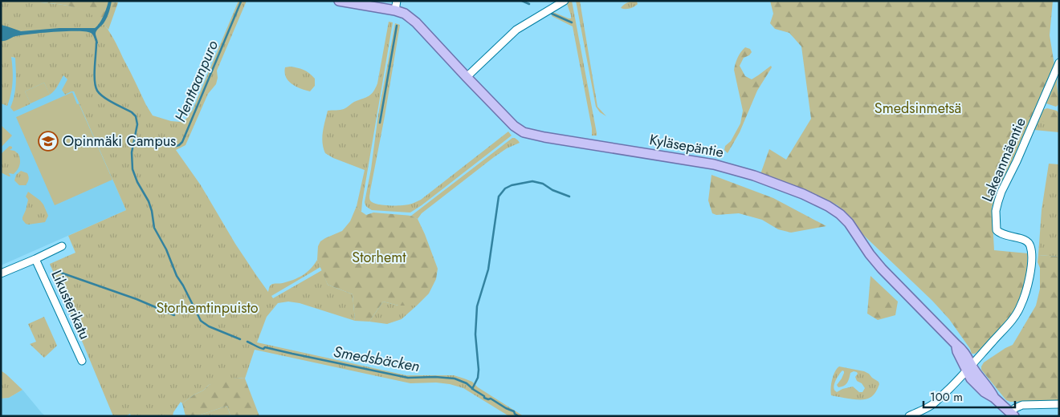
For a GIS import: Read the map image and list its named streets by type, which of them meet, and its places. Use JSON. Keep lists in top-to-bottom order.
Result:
{
  "streets": {
    "main road": ["Kyläsepäntie"],
    "street": ["Lakeanmäentie", "Likusterikatu"]
  },
  "crossings": [
    ["Kyläsepäntie", "Lakeanmäentie"]
  ],
  "water": ["Henttaanpuro", "Smedsbäcken"],
  "parks": ["Smedsinmetsä", "Storhemt", "Storhemtinpuisto"],
  "places": {
    "school or university": ["Opinmäki Campus"]
  },
  "scale_bar": "100 m"
}
